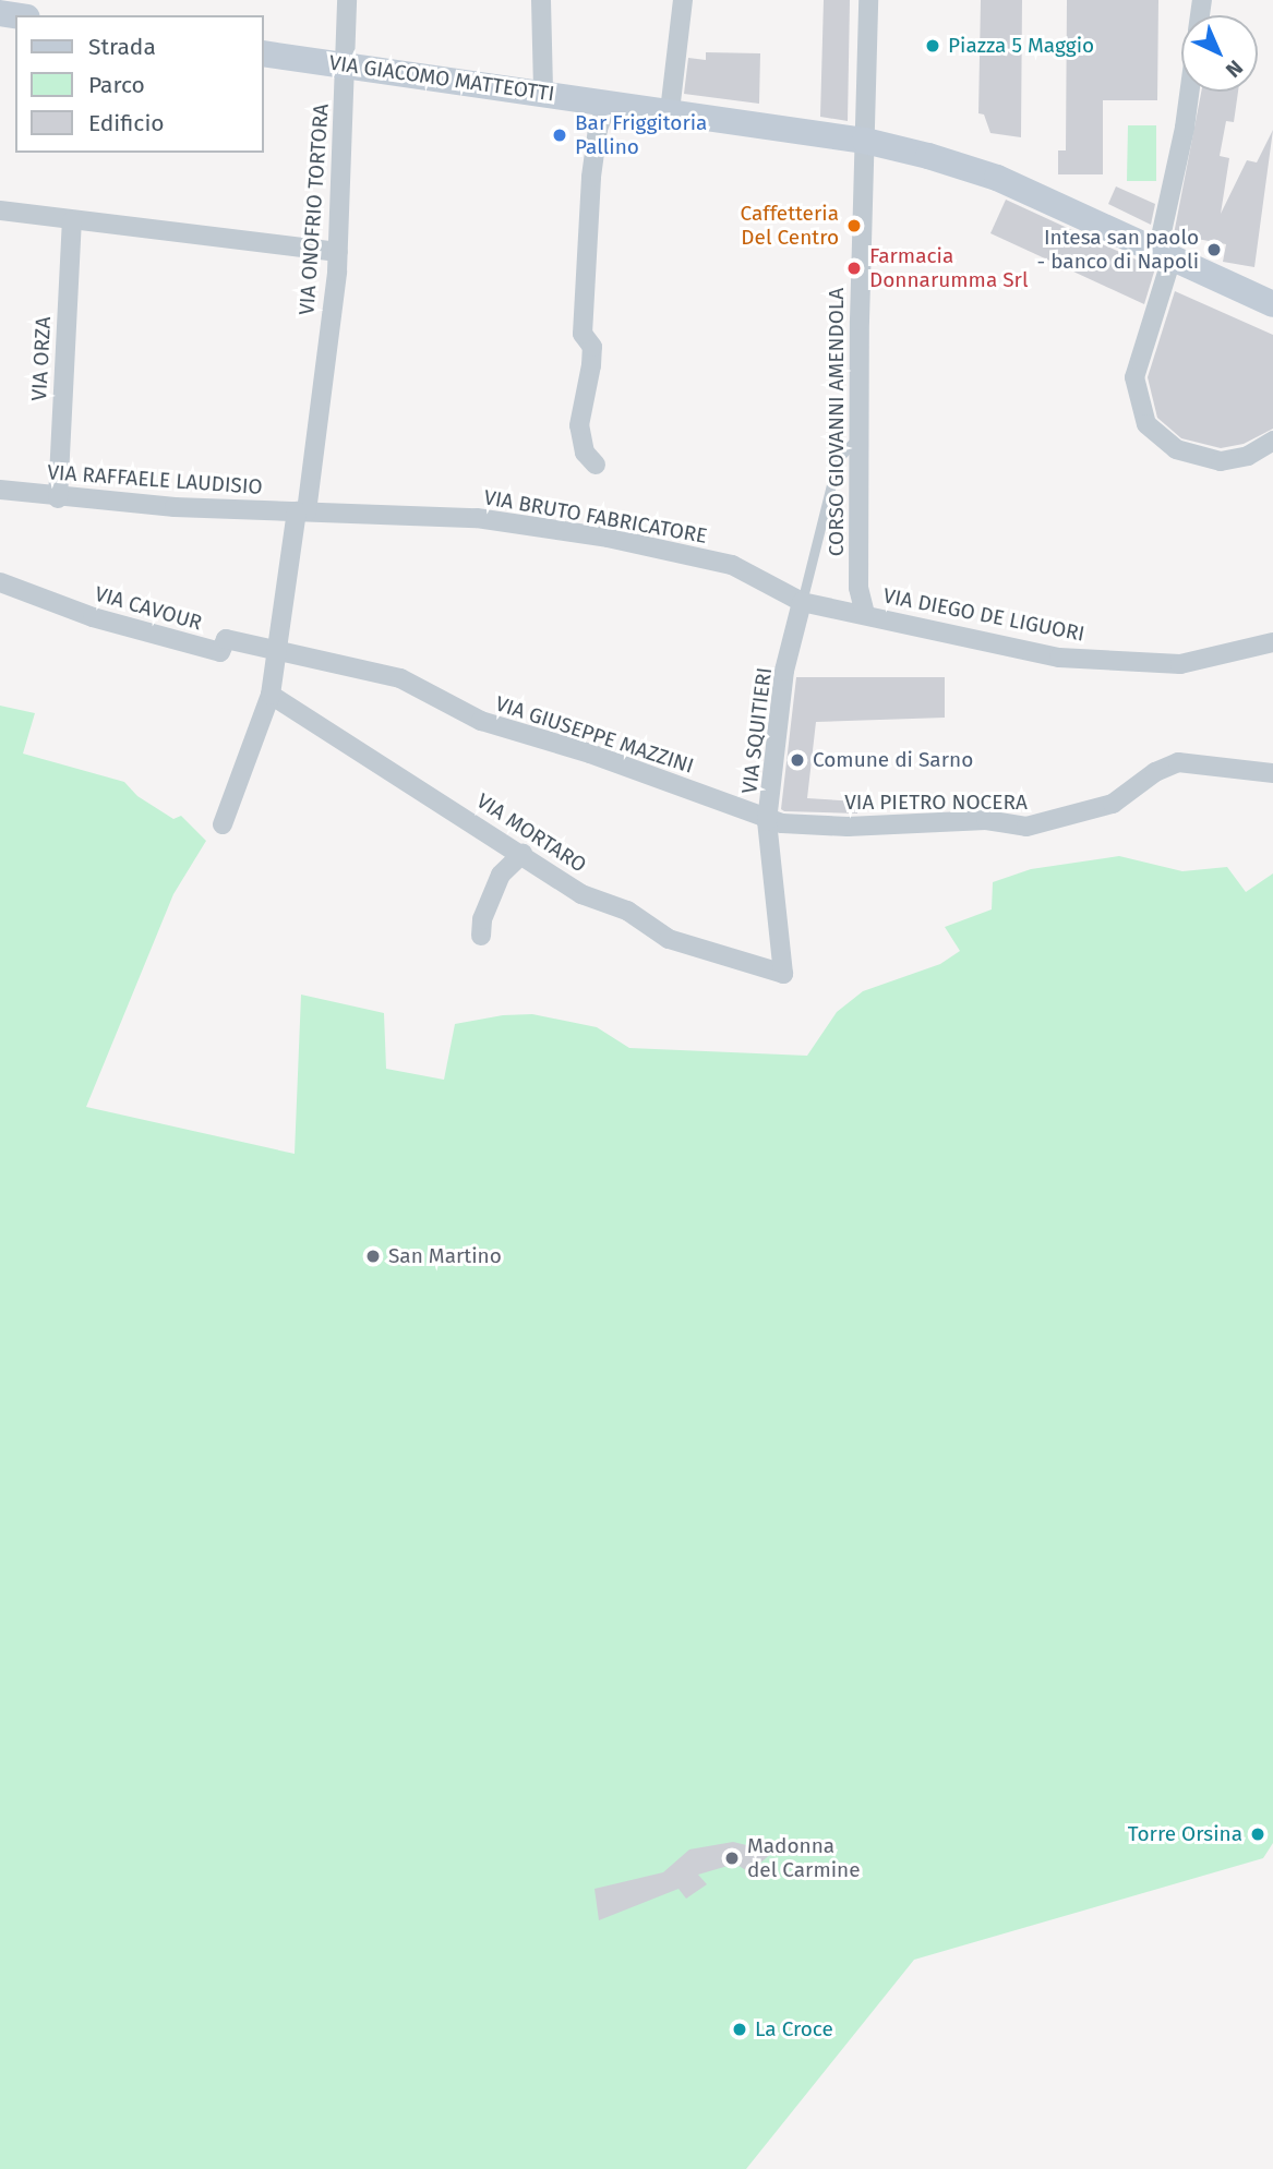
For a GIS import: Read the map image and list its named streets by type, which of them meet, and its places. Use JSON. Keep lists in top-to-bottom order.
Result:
{
  "streets": {
    "street": [
      "VIA GIACOMO MATTEOTTI",
      "VIA ONOFRIO TORTORA",
      "VIA ORZA",
      "CORSO GIOVANNI AMENDOLA",
      "VIA RAFFAELE LAUDISIO",
      "VIA BRUTO FABRICATORE",
      "VIA CAVOUR",
      "VIA DIEGO DE LIGUORI",
      "VIA SQUITIERI",
      "VIA GIUSEPPE MAZZINI",
      "VIA PIETRO NOCERA",
      "VIA MORTARO"
    ]
  },
  "crossings": [
    ["VIA GIACOMO MATTEOTTI", "VIA ONOFRIO TORTORA"],
    ["VIA GIACOMO MATTEOTTI", "CORSO GIOVANNI AMENDOLA"],
    ["VIA ONOFRIO TORTORA", "VIA RAFFAELE LAUDISIO"],
    ["VIA ONOFRIO TORTORA", "VIA BRUTO FABRICATORE"],
    ["VIA ONOFRIO TORTORA", "VIA CAVOUR"],
    ["VIA ONOFRIO TORTORA", "VIA GIUSEPPE MAZZINI"],
    ["VIA ONOFRIO TORTORA", "VIA MORTARO"],
    ["VIA ORZA", "VIA RAFFAELE LAUDISIO"],
    ["CORSO GIOVANNI AMENDOLA", "VIA BRUTO FABRICATORE"],
    ["CORSO GIOVANNI AMENDOLA", "VIA DIEGO DE LIGUORI"],
    ["VIA RAFFAELE LAUDISIO", "VIA BRUTO FABRICATORE"],
    ["VIA BRUTO FABRICATORE", "VIA DIEGO DE LIGUORI"],
    ["VIA BRUTO FABRICATORE", "VIA SQUITIERI"],
    ["VIA CAVOUR", "VIA GIUSEPPE MAZZINI"],
    ["VIA SQUITIERI", "VIA GIUSEPPE MAZZINI"],
    ["VIA SQUITIERI", "VIA PIETRO NOCERA"],
    ["VIA SQUITIERI", "VIA MORTARO"],
    ["VIA GIUSEPPE MAZZINI", "VIA PIETRO NOCERA"]
  ],
  "places": [
    "Piazza 5 Maggio",
    "Bar Friggitoria Pallino",
    "Caffetteria Del Centro",
    "Intesa san paolo - banco di Napoli",
    "Farmacia Donnarumma Srl",
    "Comune di Sarno",
    "San Martino",
    "Torre Orsina",
    "Madonna del Carmine",
    "La Croce"
  ],
  "legend": ["Strada", "Parco", "Edificio"],
  "north": "bottom right"
}
